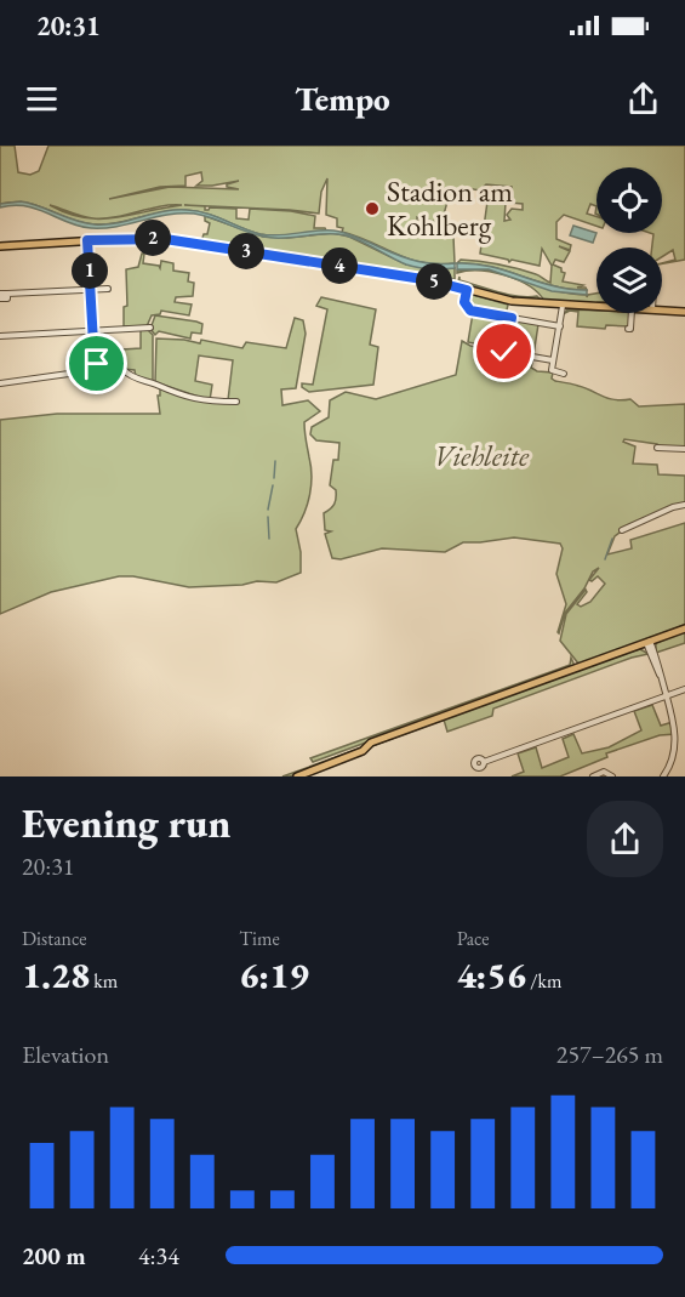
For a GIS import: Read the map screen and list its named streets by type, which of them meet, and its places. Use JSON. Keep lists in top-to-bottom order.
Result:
{
  "parks": ["Viehleite"],
  "places": ["Stadion am Kohlberg"],
  "page": {
    "status": "20:31",
    "header": "Tempo",
    "pins": [
      "2",
      "3",
      "4",
      "1",
      "5"
    ],
    "heading": ["Evening run", "20:31"],
    "stats": [
      ["Distance", "1.28 km"],
      ["Time", "6:19"],
      ["Pace", "4:56 /km"]
    ],
    "chart": ["Elevation", "257–265 m"],
    "list": [
      {
        "name": "200 m",
        "note": "4:34"
      }
    ]
  }
}
